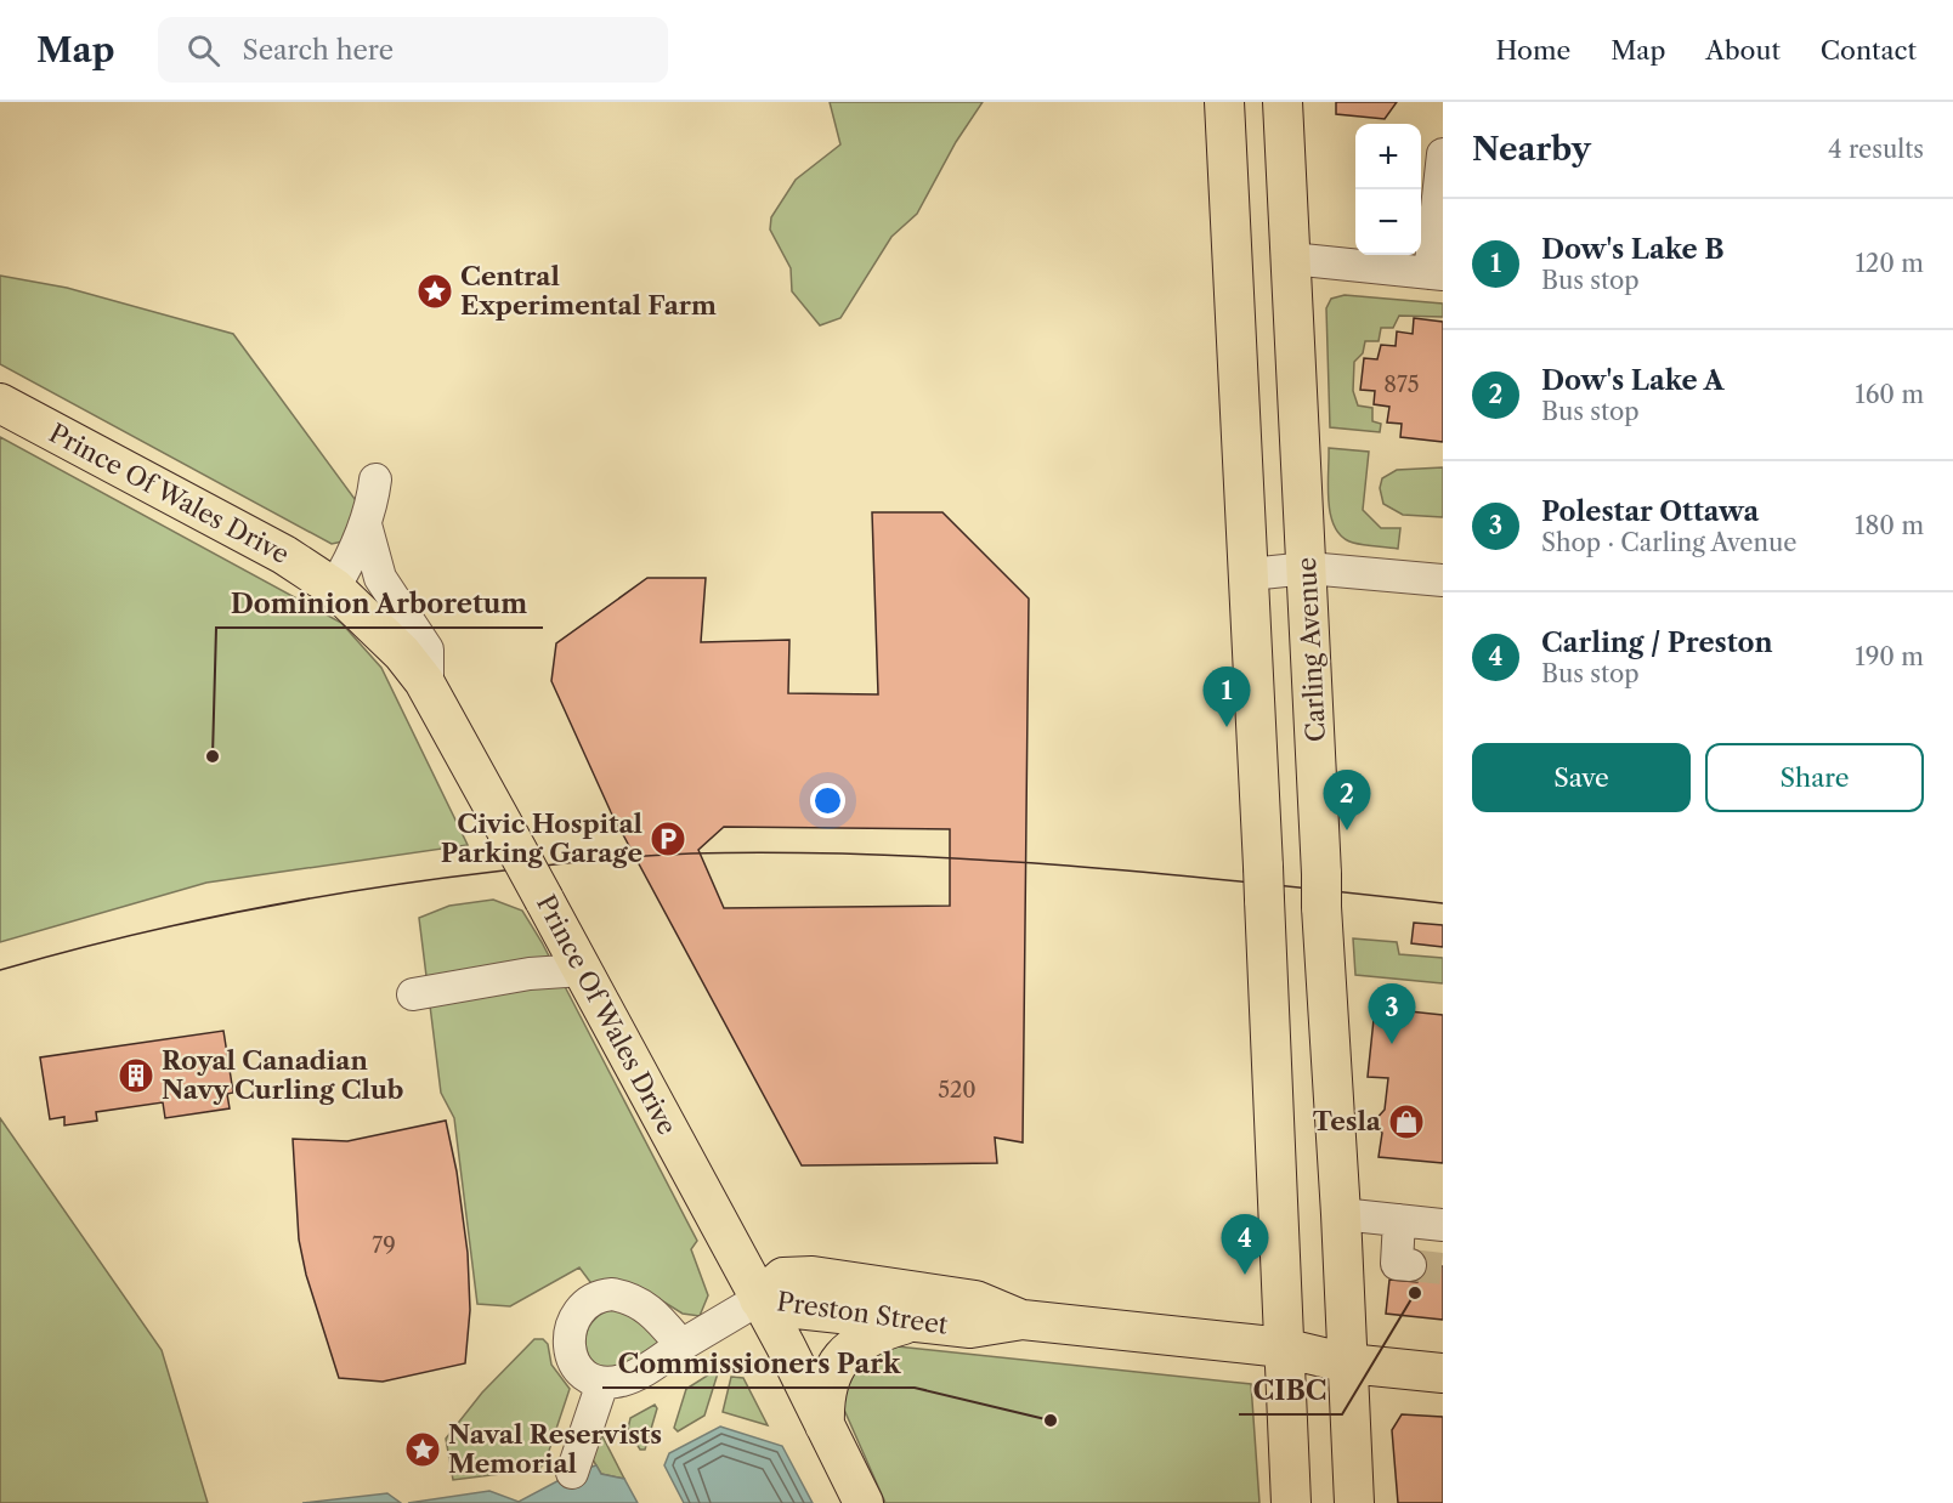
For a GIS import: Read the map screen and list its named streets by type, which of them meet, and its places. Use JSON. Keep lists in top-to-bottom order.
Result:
{
  "streets": {
    "main road": ["Prince Of Wales Drive", "Carling Avenue", "Preston Street"]
  },
  "crossings": [
    ["Prince Of Wales Drive", "Preston Street"],
    ["Carling Avenue", "Preston Street"]
  ],
  "places": {
    "place": ["Central Experimental Farm", "Naval Reservists Memorial"],
    "other": ["Dominion Arboretum", "CIBC", "Commissioners Park"],
    "parking": ["Civic Hospital Parking Garage"],
    "building": ["Royal Canadian Navy Curling Club"],
    "shop": ["Tesla"]
  },
  "house_numbers": ["875", "520", "79"],
  "page": {
    "header": "Map",
    "search": "Search here",
    "nav": [
      "Home",
      "Map",
      "About",
      "Contact"
    ],
    "heading": ["Nearby", "4 results"],
    "map_buttons": ["+", "−"],
    "list": [
      {
        "mark": "1",
        "name": "Dow's Lake B",
        "note": "Bus stop",
        "value": "120 m"
      },
      {
        "mark": "2",
        "name": "Dow's Lake A",
        "note": "Bus stop",
        "value": "160 m"
      },
      {
        "mark": "3",
        "name": "Polestar Ottawa",
        "note": "Shop · Carling Avenue",
        "value": "180 m"
      },
      {
        "mark": "4",
        "name": "Carling / Preston",
        "note": "Bus stop",
        "value": "190 m"
      }
    ],
    "pins": [
      "1",
      "2",
      "3",
      "4"
    ],
    "buttons": ["Save", "Share"]
  }
}
